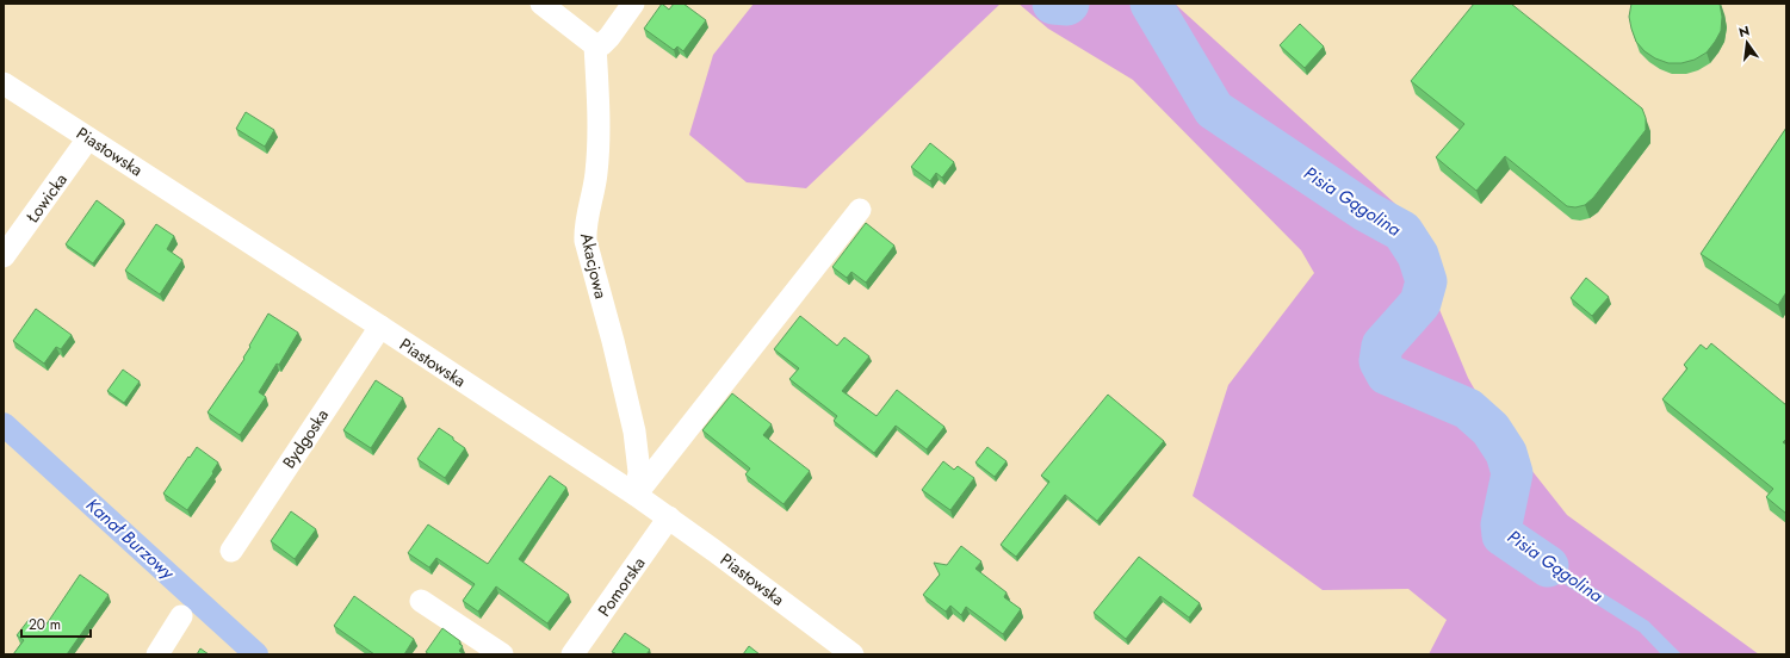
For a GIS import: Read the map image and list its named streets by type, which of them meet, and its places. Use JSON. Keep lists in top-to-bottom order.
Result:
{
  "streets": {
    "street": [
      "Piastowska",
      "Łowicka",
      "Akacjowa",
      "Bydgoska",
      "Pomorska"
    ]
  },
  "crossings": [
    ["Piastowska", "Łowicka"],
    ["Piastowska", "Akacjowa"],
    ["Piastowska", "Bydgoska"],
    ["Piastowska", "Pomorska"]
  ],
  "water": ["Pisia Gągolina", "Kanał Burzowy"],
  "scale_bar": "20 m",
  "north": "top"
}
